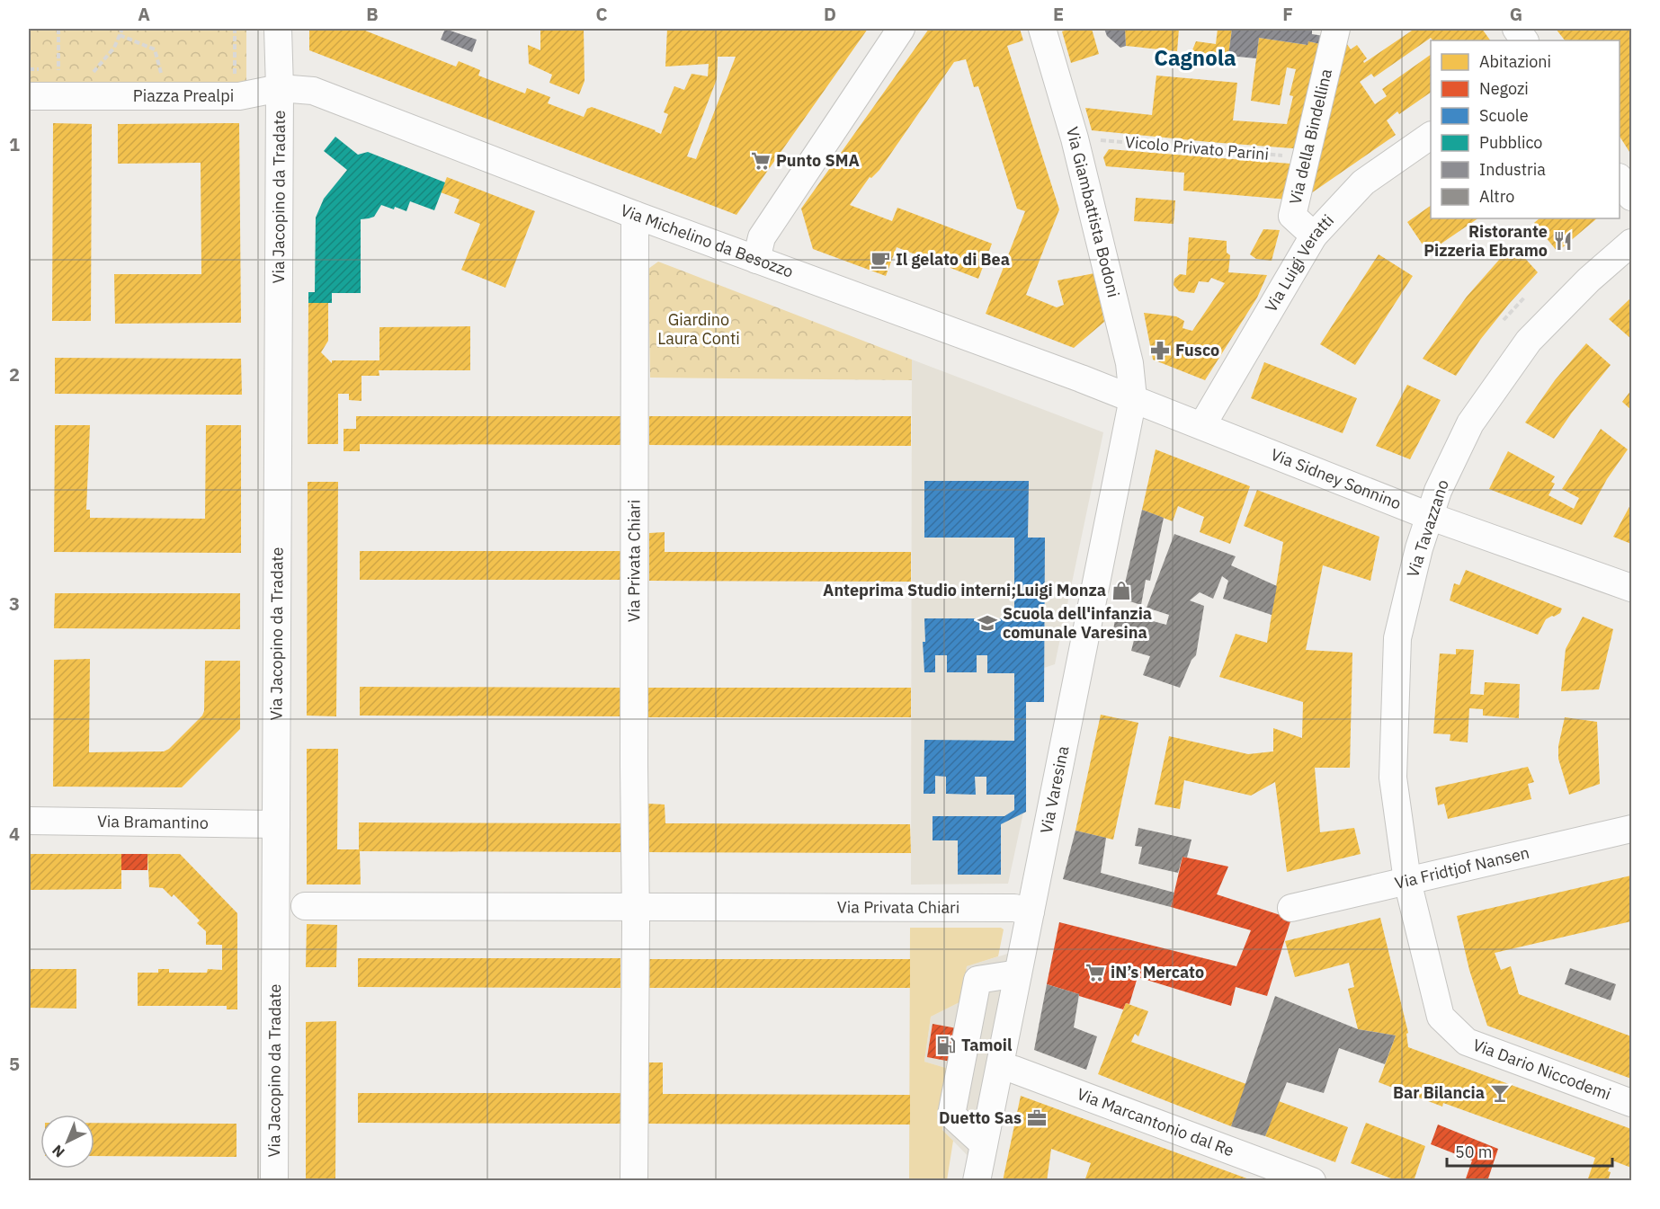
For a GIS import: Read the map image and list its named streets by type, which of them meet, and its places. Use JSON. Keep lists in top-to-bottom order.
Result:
{
  "streets": {
    "street": [
      "Piazza Prealpi",
      "Via della Bindellina",
      "Via Jacopino da Tradate",
      "Via Giambattista Bodoni",
      "Via Michelino da Besozzo",
      "Via Luigi Veratti",
      "Via Sidney Sonnino",
      "Via Tavazzano",
      "Via Privata Chiari",
      "Via Varesina",
      "Via Bramantino",
      "Via Fridtjof Nansen",
      "Via Dario Niccodemi",
      "Via Marcantonio dal Re"
    ],
    "path": ["Vicolo Privato Parini"]
  },
  "crossings": [
    ["Piazza Prealpi", "Via Jacopino da Tradate"],
    ["Piazza Prealpi", "Via Michelino da Besozzo"],
    ["Via della Bindellina", "Vicolo Privato Parini"],
    ["Via della Bindellina", "Via Luigi Veratti"],
    ["Via Jacopino da Tradate", "Via Michelino da Besozzo"],
    ["Via Jacopino da Tradate", "Via Bramantino"],
    ["Via Giambattista Bodoni", "Via Michelino da Besozzo"],
    ["Via Giambattista Bodoni", "Via Sidney Sonnino"],
    ["Via Giambattista Bodoni", "Via Varesina"],
    ["Via Michelino da Besozzo", "Via Sidney Sonnino"],
    ["Via Michelino da Besozzo", "Via Privata Chiari"],
    ["Via Michelino da Besozzo", "Via Varesina"],
    ["Via Luigi Veratti", "Via Sidney Sonnino"],
    ["Via Sidney Sonnino", "Via Tavazzano"],
    ["Via Sidney Sonnino", "Via Varesina"],
    ["Via Tavazzano", "Via Fridtjof Nansen"],
    ["Via Tavazzano", "Via Dario Niccodemi"],
    ["Via Privata Chiari", "Via Varesina"],
    ["Via Varesina", "Via Marcantonio dal Re"],
    ["Via Fridtjof Nansen", "Via Dario Niccodemi"]
  ],
  "districts": ["Cagnola"],
  "parks": ["Giardino Laura Conti"],
  "places": {
    "supermarket": ["Punto SMA", "iN’s Mercato"],
    "restaurant": ["Ristorante Pizzeria Ebramo"],
    "cafe": ["Il gelato di Bea"],
    "pharmacy": ["Fusco"],
    "shop": ["Anteprima Studio interni;Luigi Monza"],
    "school or university": ["Scuola dell'infanzia comunale Varesina"],
    "fuel station": ["Tamoil"],
    "bar": ["Bar Bilancia"],
    "office": ["Duetto Sas"]
  },
  "legend": [
    "Abitazioni",
    "Negozi",
    "Scuole",
    "Pubblico",
    "Industria",
    "Altro"
  ],
  "scale_bar": "50 m",
  "north": "bottom left",
  "grid": {
    "columns": [
      "A",
      "B",
      "C",
      "D",
      "E",
      "F",
      "G"
    ],
    "rows": [
      "1",
      "2",
      "3",
      "4",
      "5"
    ]
  }
}
